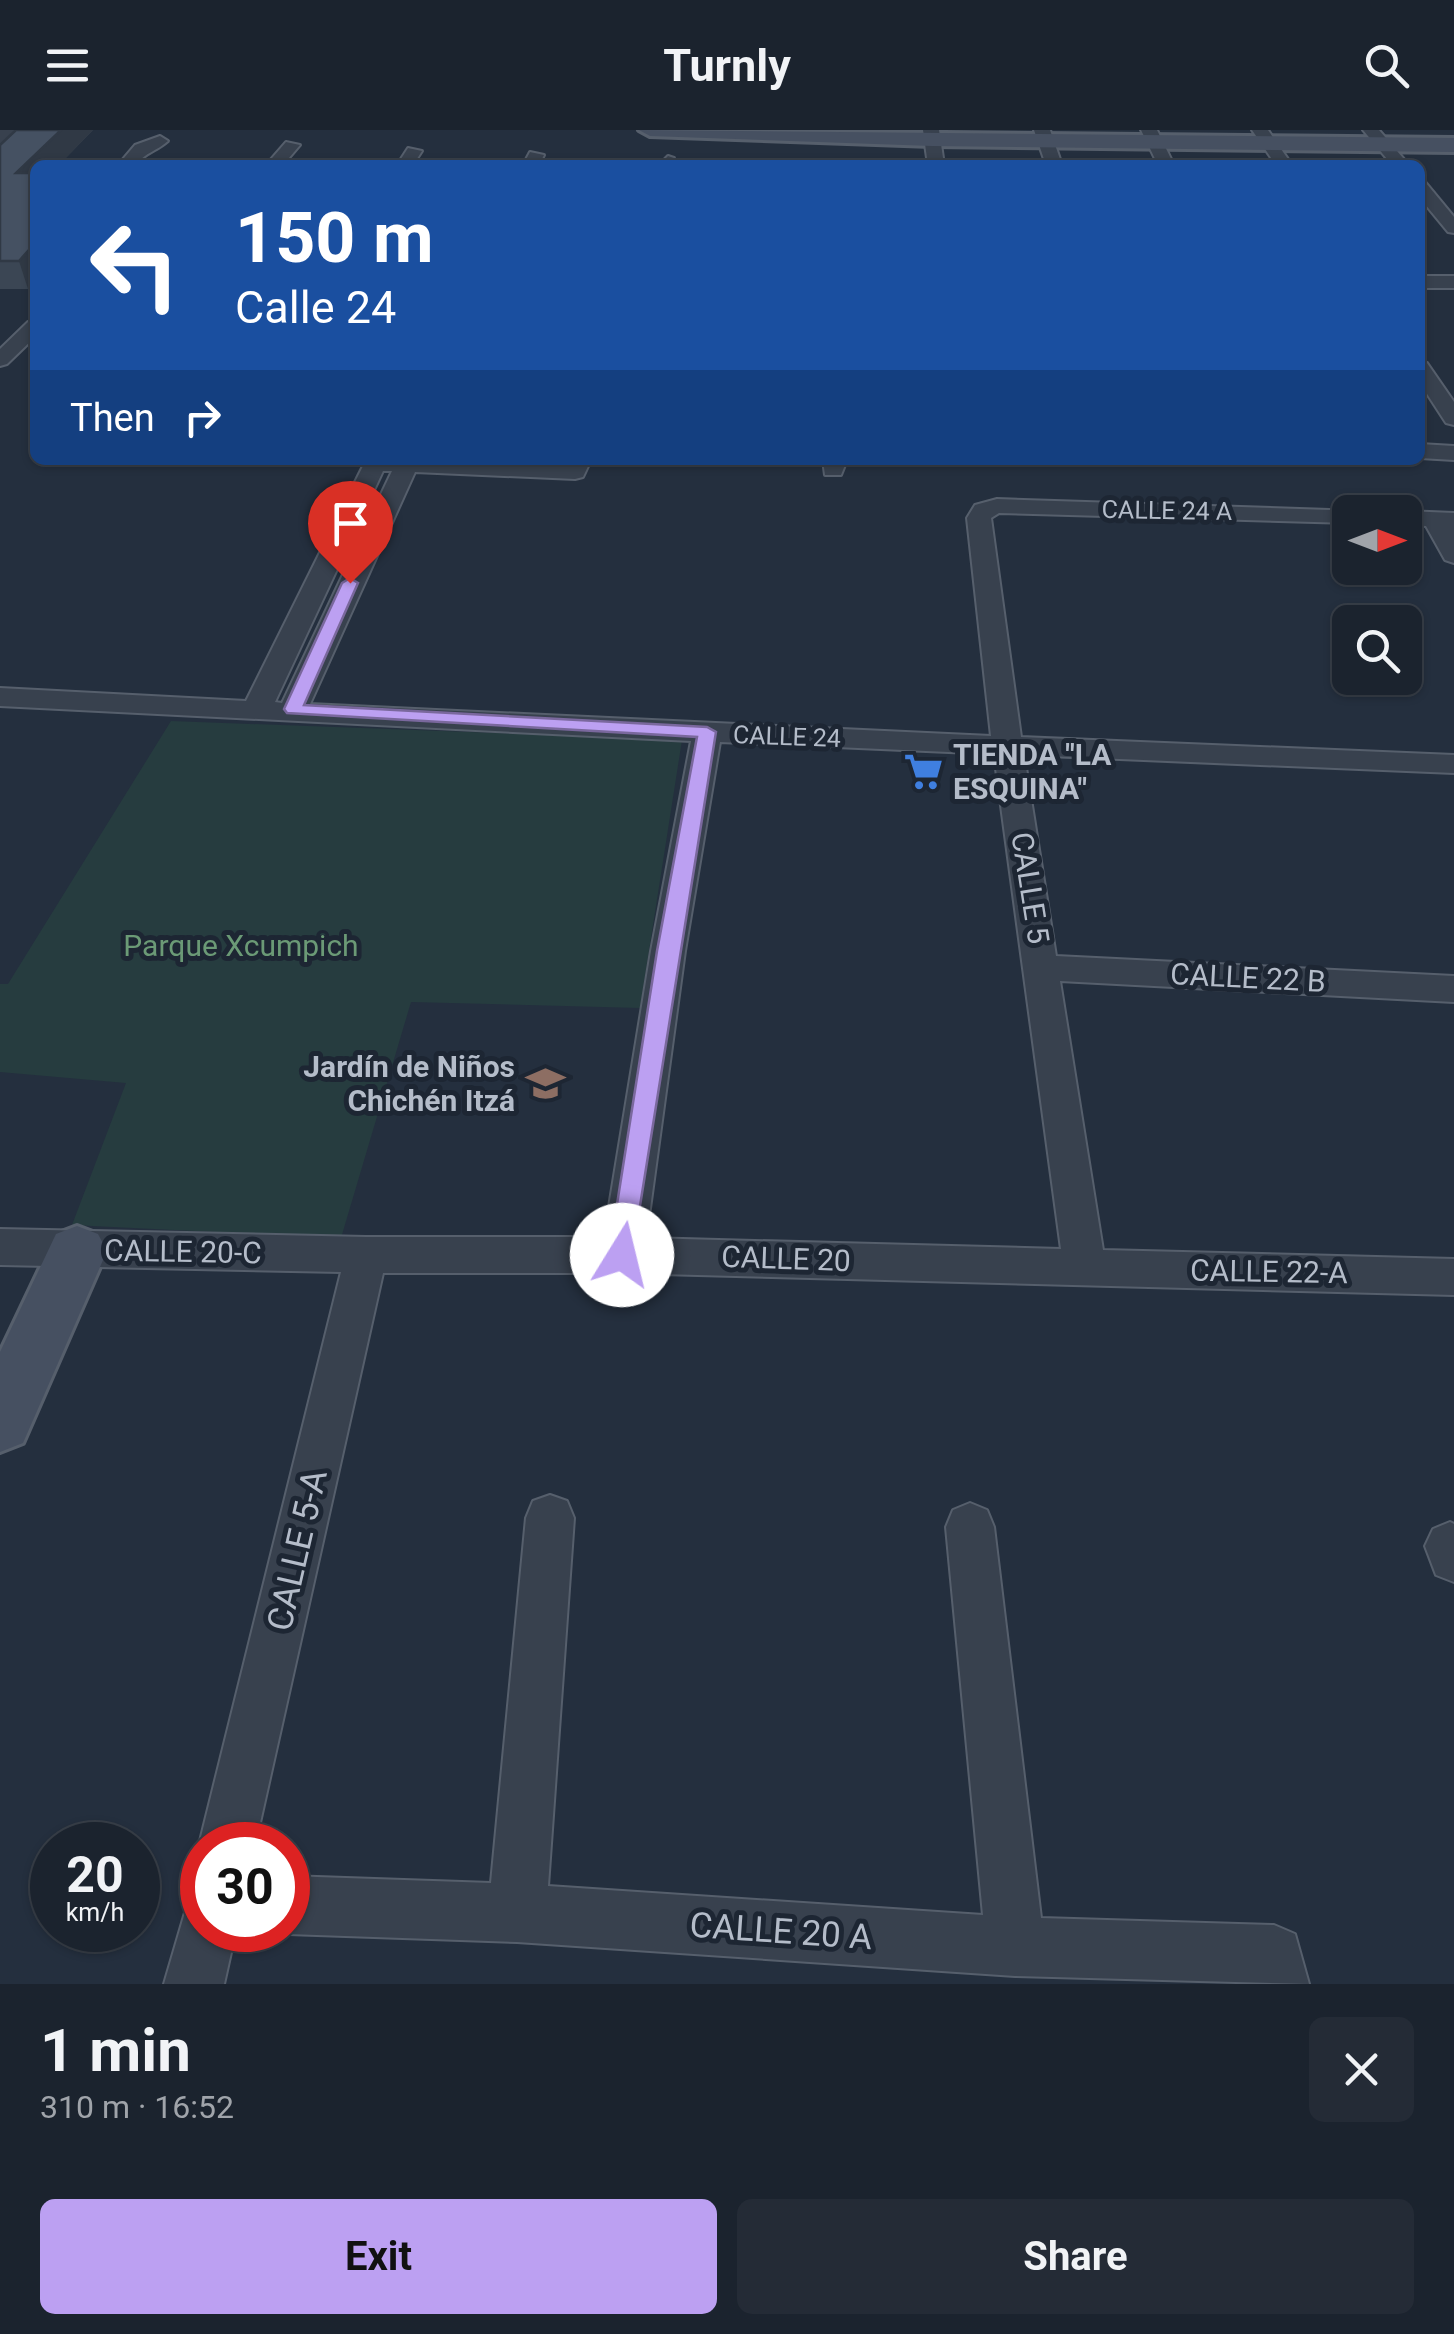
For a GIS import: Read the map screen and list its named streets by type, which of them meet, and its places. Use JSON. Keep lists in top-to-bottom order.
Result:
{
  "streets": {
    "street": [
      "CALLE 24 A",
      "CALLE 24",
      "CALLE 5",
      "CALLE 22 B",
      "CALLE 20-C",
      "CALLE 20",
      "CALLE 22-A",
      "CALLE 5-A",
      "CALLE 20 A"
    ]
  },
  "crossings": [
    ["CALLE 24 A", "CALLE 5"],
    ["CALLE 24", "CALLE 5"],
    ["CALLE 5", "CALLE 22 B"],
    ["CALLE 5", "CALLE 20"],
    ["CALLE 5", "CALLE 22-A"],
    ["CALLE 20-C", "CALLE 20"],
    ["CALLE 20-C", "CALLE 5-A"],
    ["CALLE 20", "CALLE 22-A"],
    ["CALLE 20", "CALLE 5-A"]
  ],
  "parks": ["Parque Xcumpich"],
  "places": {
    "supermarket": ["TIENDA \"LA ESQUINA\""],
    "school or university": ["Jardín de Niños Chichén Itzá"]
  },
  "north": "right",
  "page": {
    "header": "Turnly",
    "turn": ["150 m", "Calle 24"],
    "then": "Then",
    "speed": "20 km/h",
    "limit": "30",
    "heading": ["1 min", "310 m · 16:52"],
    "buttons": ["Exit", "Share"]
  }
}
